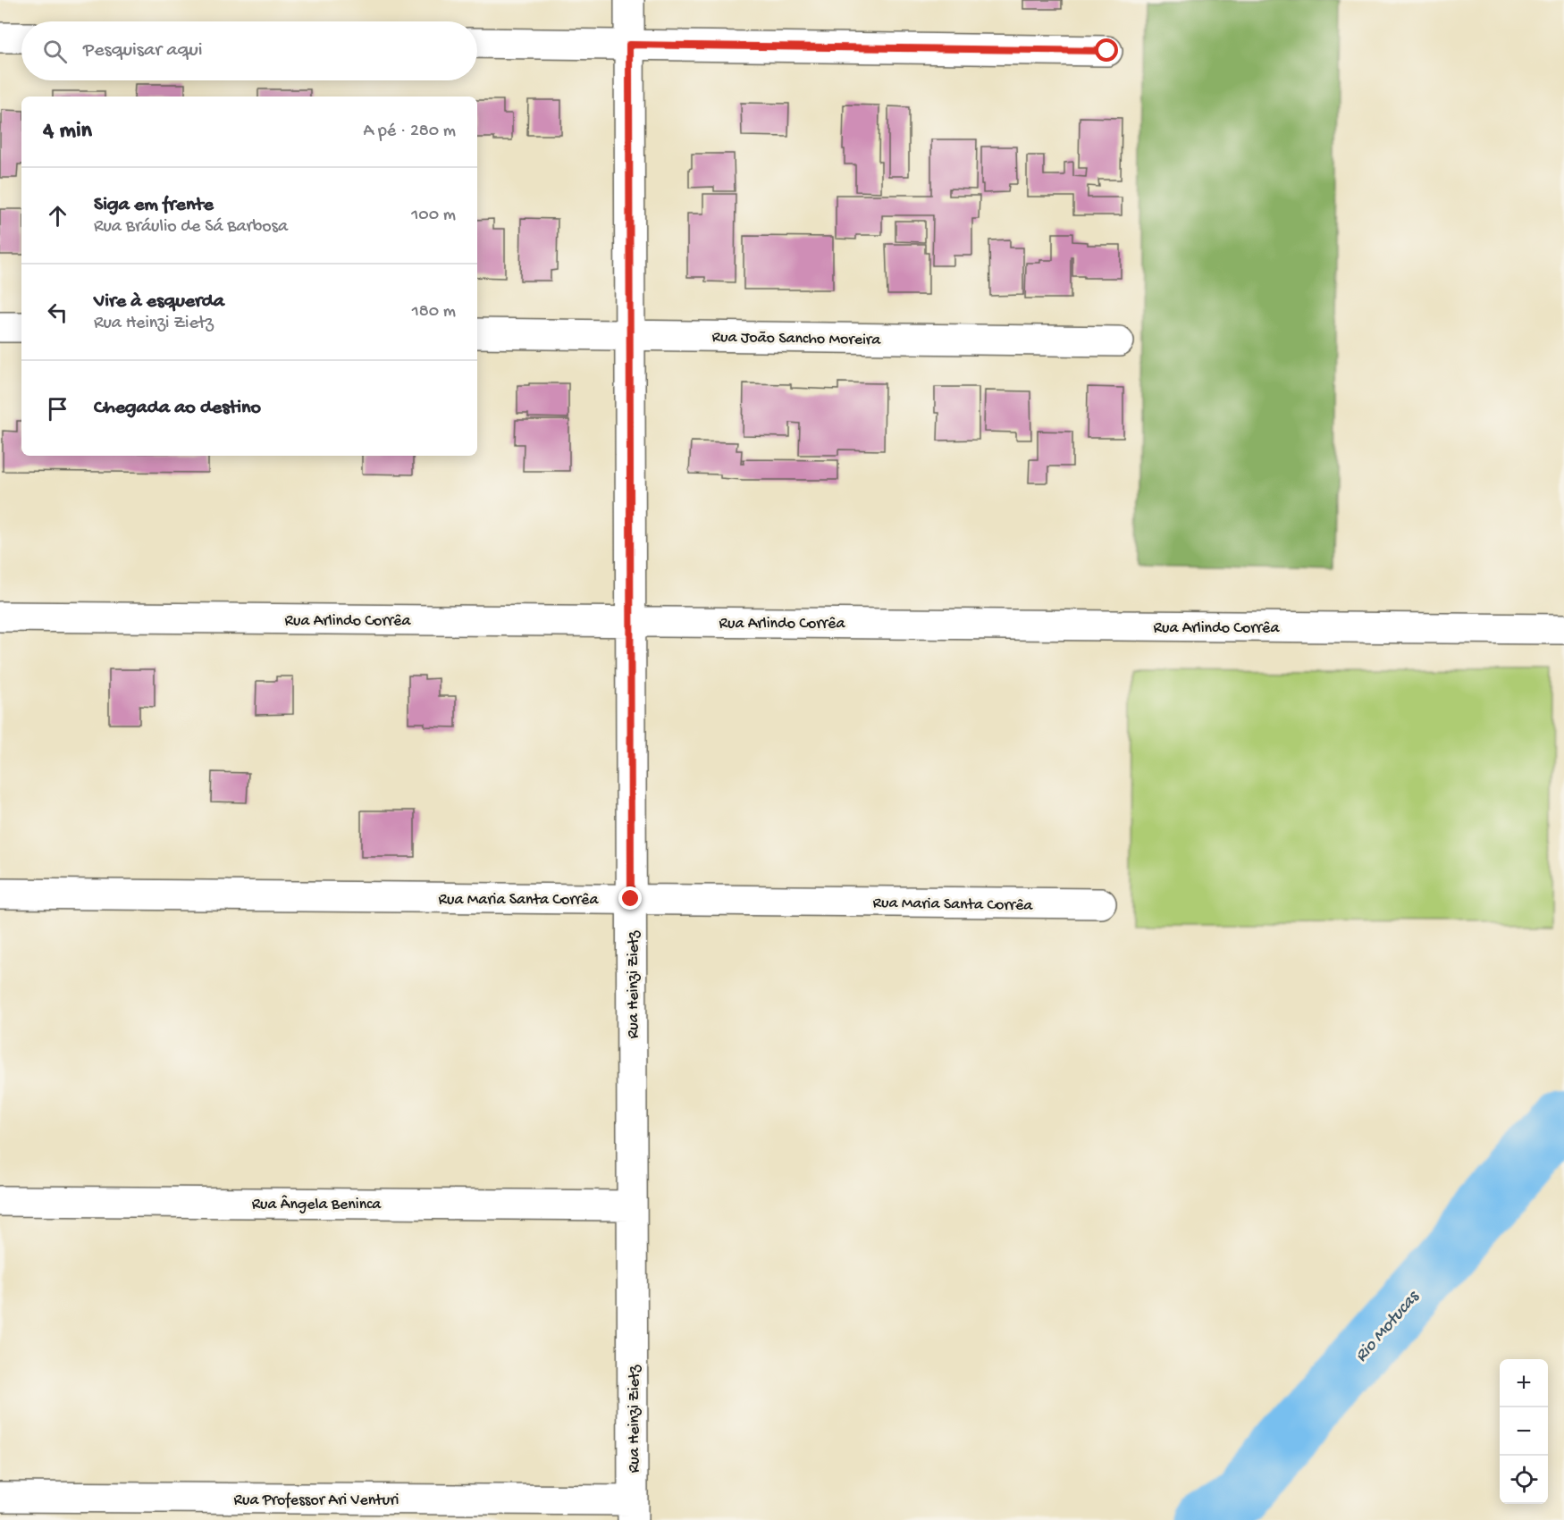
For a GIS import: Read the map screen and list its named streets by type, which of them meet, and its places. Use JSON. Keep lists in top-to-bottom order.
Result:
{
  "streets": {
    "street": [
      "Rua João Sancho Moreira",
      "Rua Arlindo Corrêa",
      "Rua Maria Santa Corrêa",
      "Rua Heinzi Zietz",
      "Rua Ângela Beninca",
      "Rua Professor Ari Venturi"
    ]
  },
  "crossings": [
    ["Rua João Sancho Moreira", "Rua Heinzi Zietz"],
    ["Rua Arlindo Corrêa", "Rua Heinzi Zietz"],
    ["Rua Maria Santa Corrêa", "Rua Heinzi Zietz"],
    ["Rua Heinzi Zietz", "Rua Ângela Beninca"],
    ["Rua Heinzi Zietz", "Rua Professor Ari Venturi"]
  ],
  "water": ["Rio Motucas"],
  "page": {
    "search": "Pesquisar aqui",
    "heading": ["4 min", "A pé · 280 m"],
    "list": [
      ["Siga em frente", "Rua Bráulio de Sá Barbosa", "100 m"],
      ["Vire à esquerda", "Rua Heinzi Zietz", "180 m"],
      "Chegada ao destino"
    ],
    "map_buttons": ["+", "−"]
  }
}
